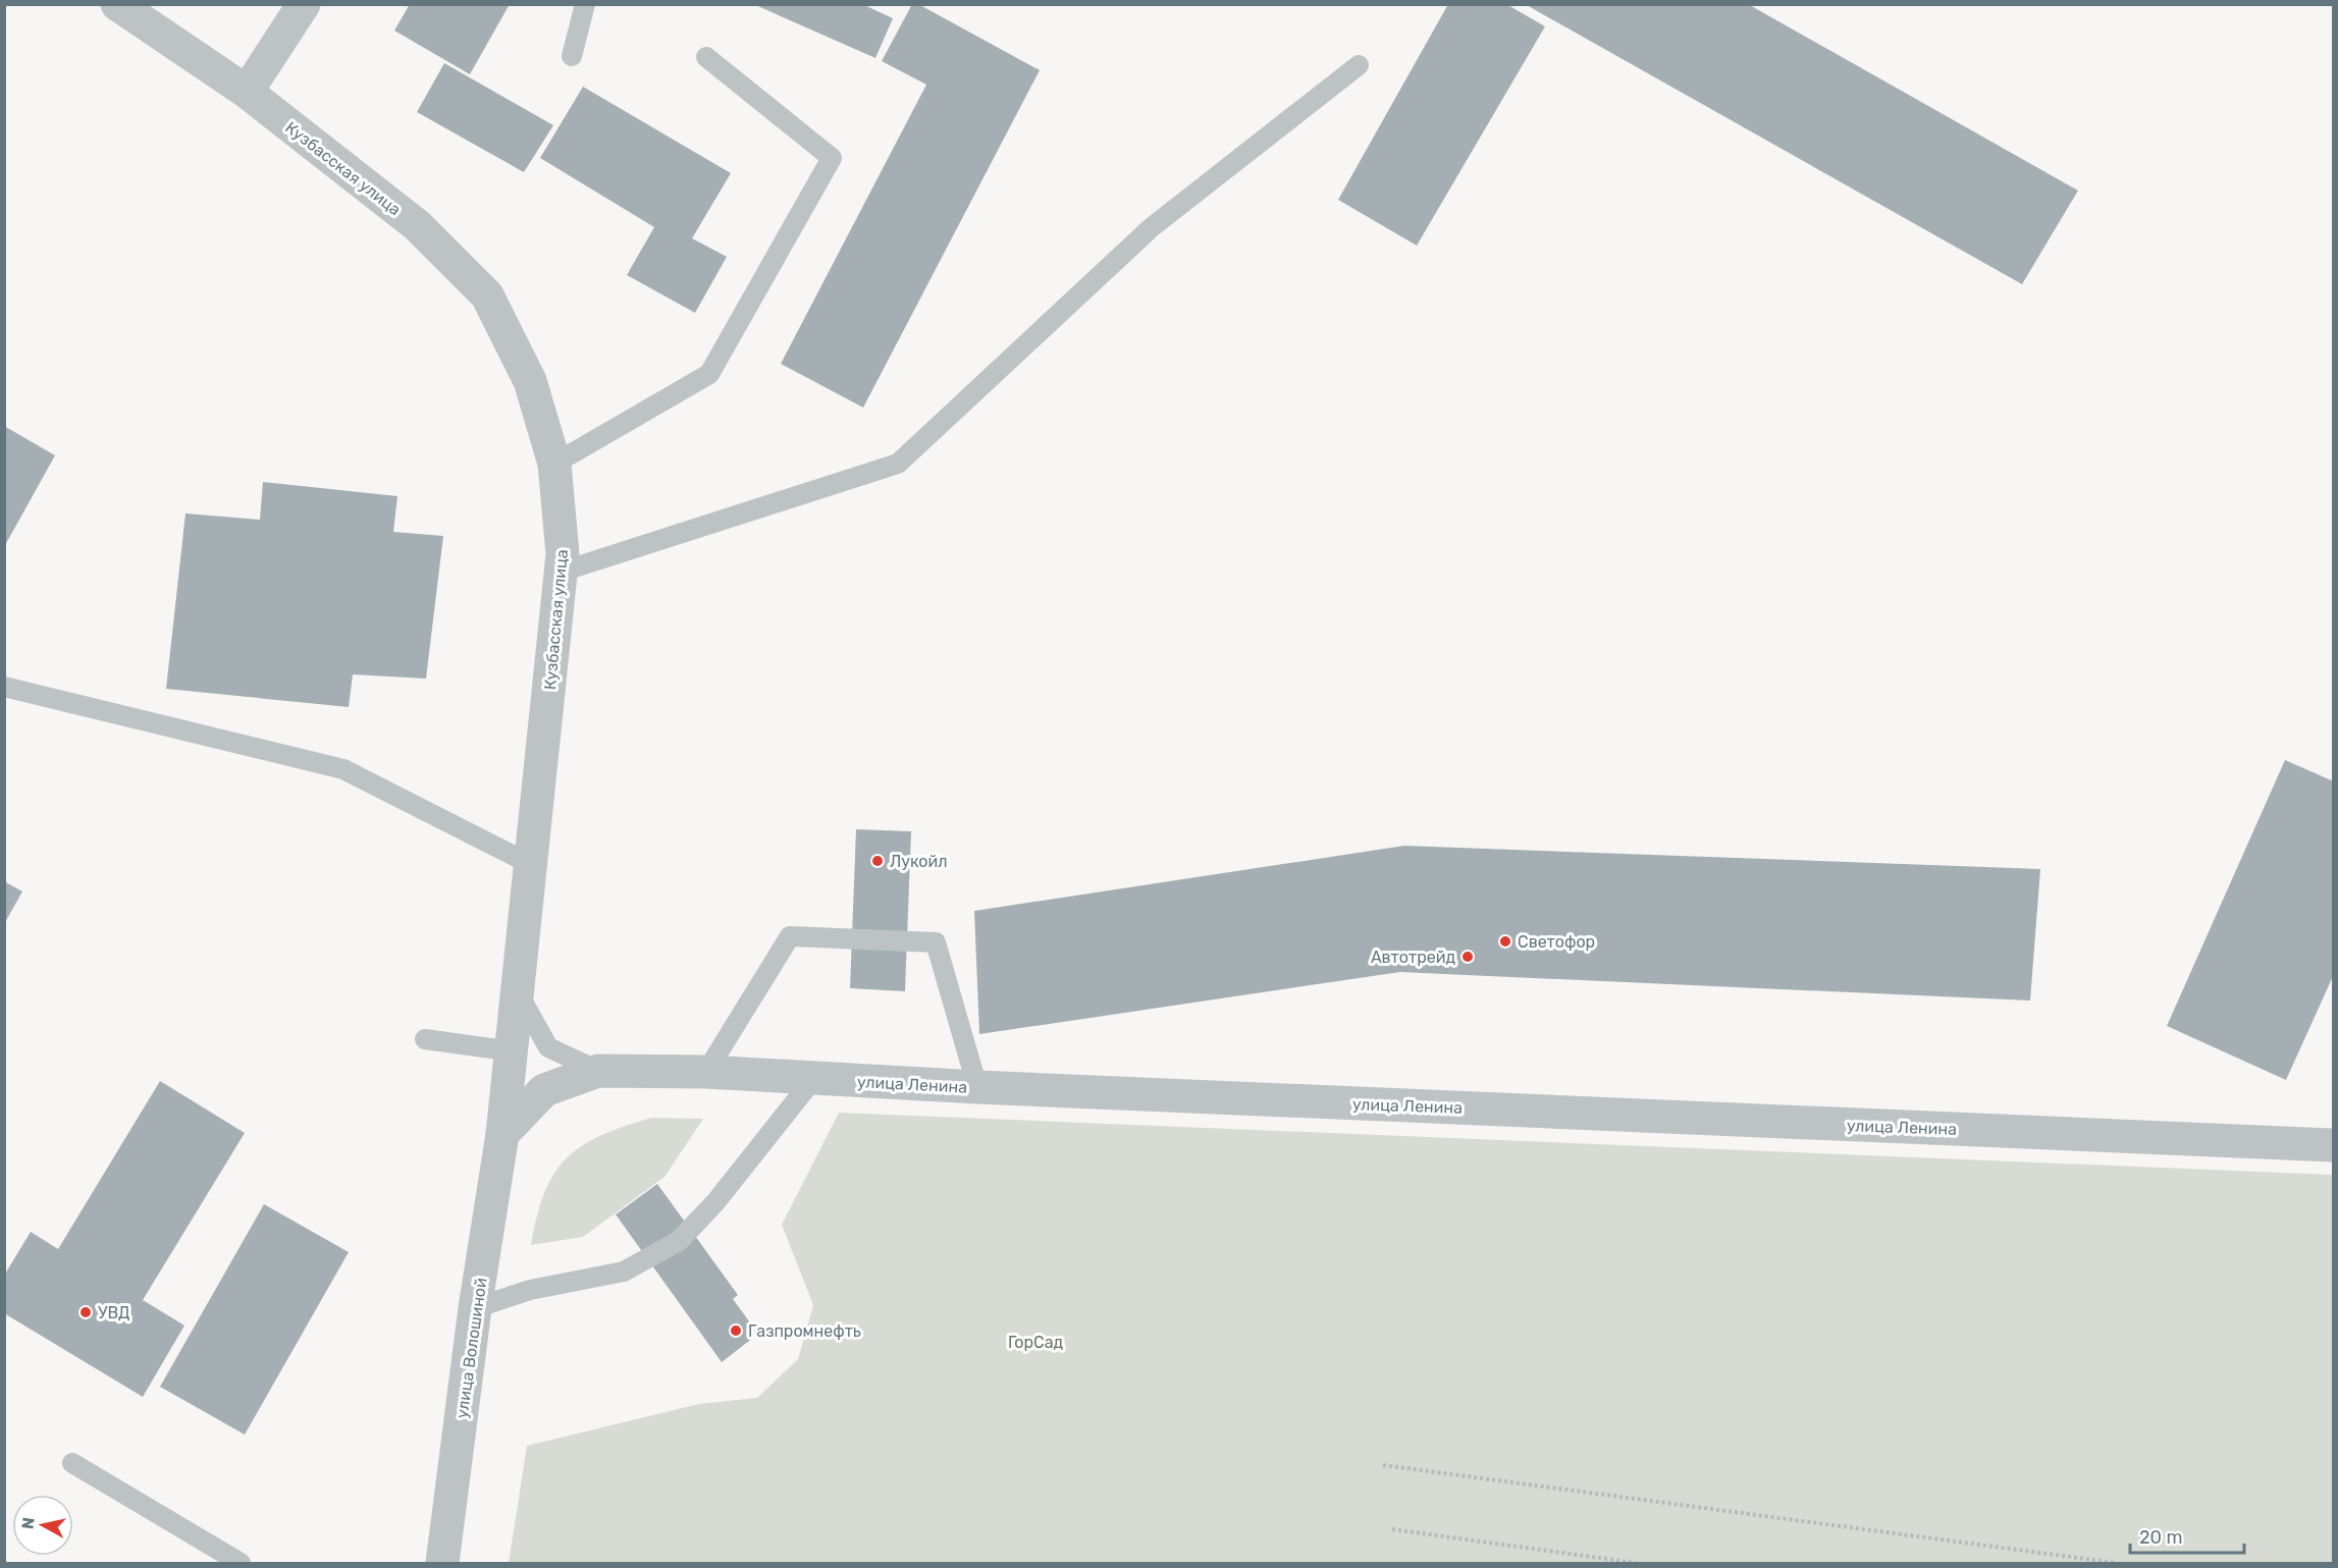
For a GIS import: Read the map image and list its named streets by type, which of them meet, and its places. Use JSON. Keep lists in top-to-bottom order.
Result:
{
  "streets": {
    "street": ["Кузбасская улица", "улица Ленина", "улица Волошиной"]
  },
  "crossings": [
    ["Кузбасская улица", "улица Ленина"],
    ["Кузбасская улица", "улица Волошиной"],
    ["улица Ленина", "улица Волошиной"]
  ],
  "parks": ["ГорСад"],
  "places": [
    "Лукойл",
    "Светофор",
    "Автотрейд",
    "УВД",
    "Газпромнефть"
  ],
  "scale_bar": "20 m",
  "north": "left"
}
